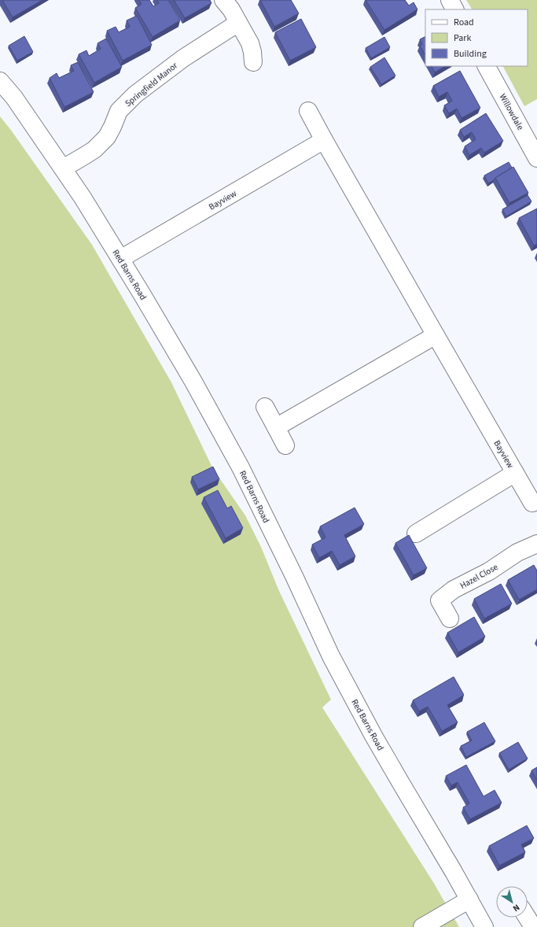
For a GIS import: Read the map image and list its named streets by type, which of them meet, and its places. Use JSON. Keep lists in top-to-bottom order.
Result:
{
  "streets": {
    "street": [
      "Springfield Manor",
      "Willowdale",
      "Bayview",
      "Red Barns Road",
      "Hazel Close"
    ]
  },
  "crossings": [
    ["Springfield Manor", "Red Barns Road"],
    ["Bayview", "Red Barns Road"]
  ],
  "legend": ["Road", "Park", "Building"],
  "north": "bottom right"
}
